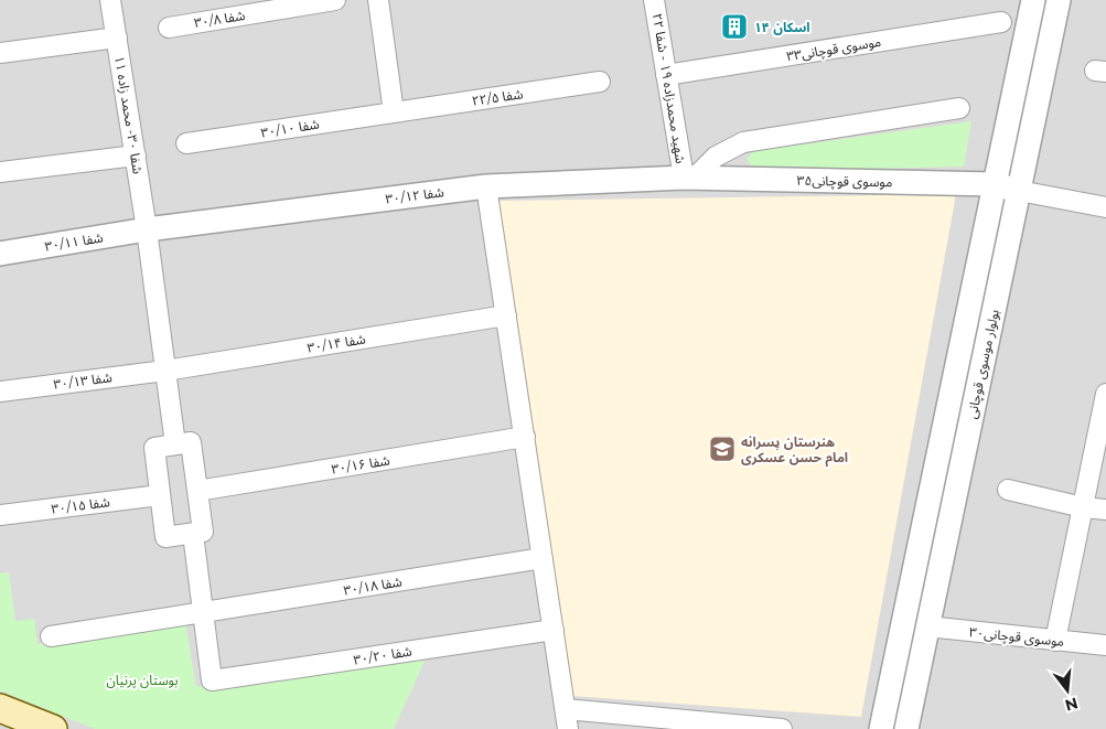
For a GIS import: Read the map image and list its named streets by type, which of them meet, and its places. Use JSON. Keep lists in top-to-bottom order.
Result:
{
  "streets": {
    "street": [
      "شفا ۳۰/۸",
      "موسوی قوچانی۳۳",
      "شهید محمدزاده ۱۹ - شفا ۲۲",
      "شفا ۲۲/۵",
      "شفا ۳۰- محمد زاده ۱۱",
      "شفا ۳۰/۱۰",
      "موسوی قوچانی۳۵",
      "شفا ۳۰/۱۲",
      "شفا ۳۰/۱۱",
      "شفا ۳۰/۱۴",
      "بولوار موسوی قوچانی",
      "شفا ۳۰/۱۳",
      "شفا ۳۰/۱۶",
      "شفا ۳۰/۱۵",
      "شفا ۳۰/۱۸",
      "موسوی قوچانی۳۰",
      "شفا ۳۰/۲۰"
    ]
  },
  "crossings": [
    ["موسوی قوچانی۳۳", "شهید محمدزاده ۱۹ - شفا ۲۲"],
    ["شهید محمدزاده ۱۹ - شفا ۲۲", "موسوی قوچانی۳۵"],
    ["شهید محمدزاده ۱۹ - شفا ۲۲", "شفا ۳۰/۱۲"],
    ["شفا ۲۲/۵", "شفا ۳۰/۱۰"],
    ["شفا ۳۰- محمد زاده ۱۱", "شفا ۳۰/۱۲"],
    ["شفا ۳۰- محمد زاده ۱۱", "شفا ۳۰/۱۱"],
    ["شفا ۳۰- محمد زاده ۱۱", "شفا ۳۰/۱۴"],
    ["شفا ۳۰- محمد زاده ۱۱", "شفا ۳۰/۱۳"],
    ["موسوی قوچانی۳۵", "شفا ۳۰/۱۲"],
    ["موسوی قوچانی۳۵", "بولوار موسوی قوچانی"],
    ["شفا ۳۰/۱۲", "شفا ۳۰/۱۱"],
    ["شفا ۳۰/۱۴", "شفا ۳۰/۱۳"],
    ["بولوار موسوی قوچانی", "موسوی قوچانی۳۰"],
    ["شفا ۳۰/۱۸", "شفا ۳۰/۲۰"]
  ],
  "parks": ["بوستان پرنیان"],
  "places": {
    "building": ["اسکان ۱۴"],
    "school or university": ["هنرستان پسرانه امام حسن عسکری"]
  },
  "north": "bottom"
}
